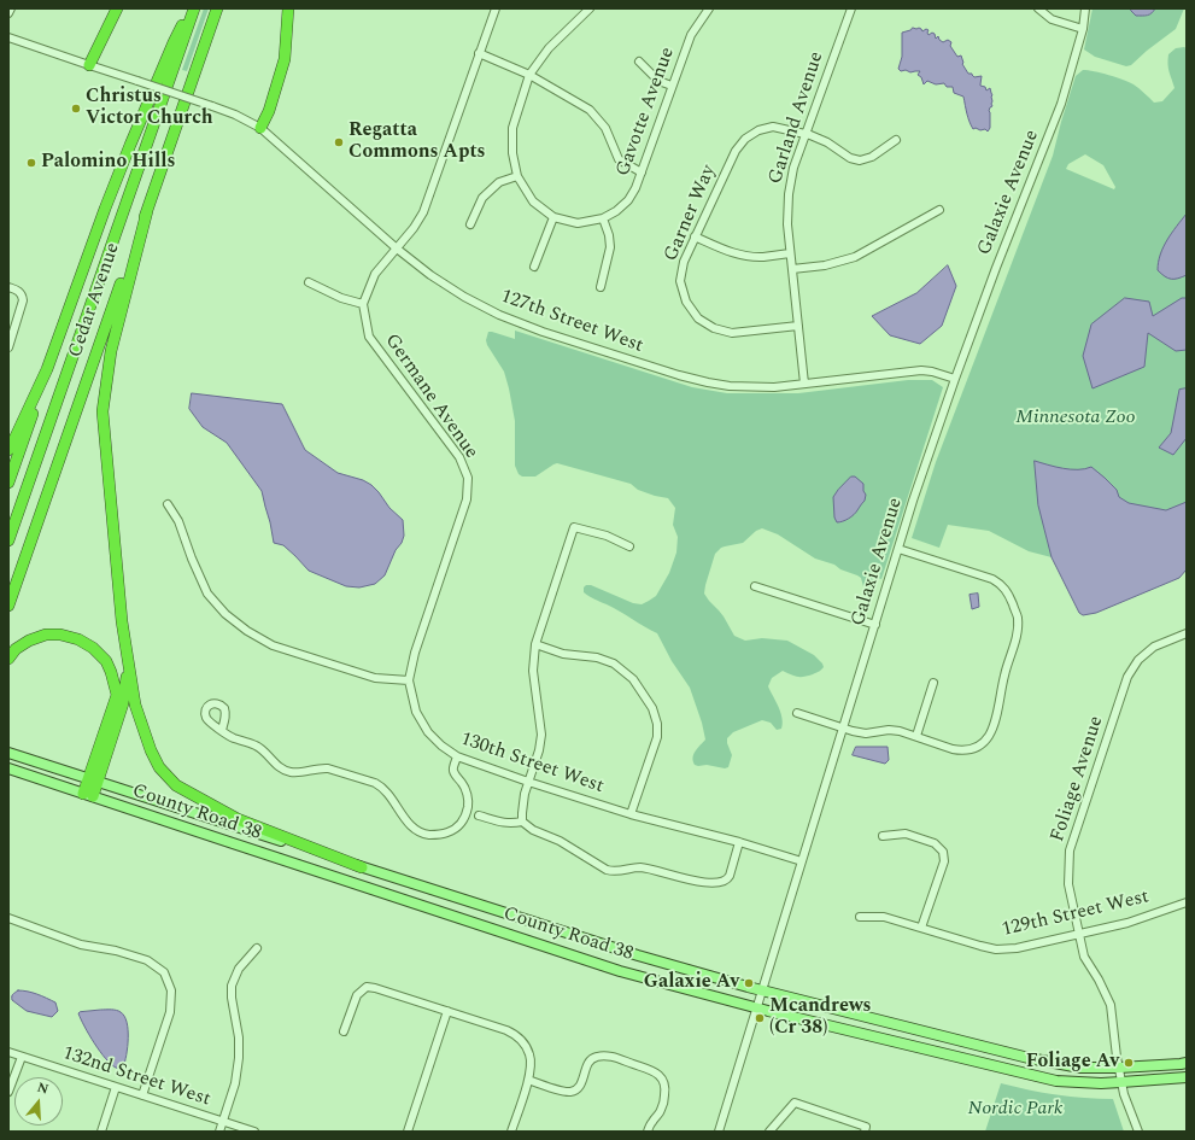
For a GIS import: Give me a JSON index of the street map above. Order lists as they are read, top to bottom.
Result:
{
  "streets": {
    "highway": ["Cedar Avenue"],
    "main road": ["County Road 38"],
    "street": [
      "Gavotte Avenue",
      "Garland Avenue",
      "Galaxie Avenue",
      "Garner Way",
      "127th Street West",
      "Germane Avenue",
      "130th Street West",
      "Foliage Avenue",
      "129th Street West",
      "132nd Street West"
    ]
  },
  "crossings": [
    ["Garland Avenue", "Garner Way"],
    ["Garland Avenue", "127th Street West"],
    ["Galaxie Avenue", "127th Street West"],
    ["Galaxie Avenue", "130th Street West"],
    ["Galaxie Avenue", "County Road 38"],
    ["Germane Avenue", "130th Street West"],
    ["Foliage Avenue", "County Road 38"],
    ["Foliage Avenue", "129th Street West"]
  ],
  "parks": ["Minnesota Zoo", "Nordic Park"],
  "places": [
    "Christus Victor Church",
    "Regatta Commons Apts",
    "Palomino Hills",
    "Galaxie Av",
    "Mcandrews (Cr 38)",
    "Foliage Av"
  ],
  "north": "top"
}
